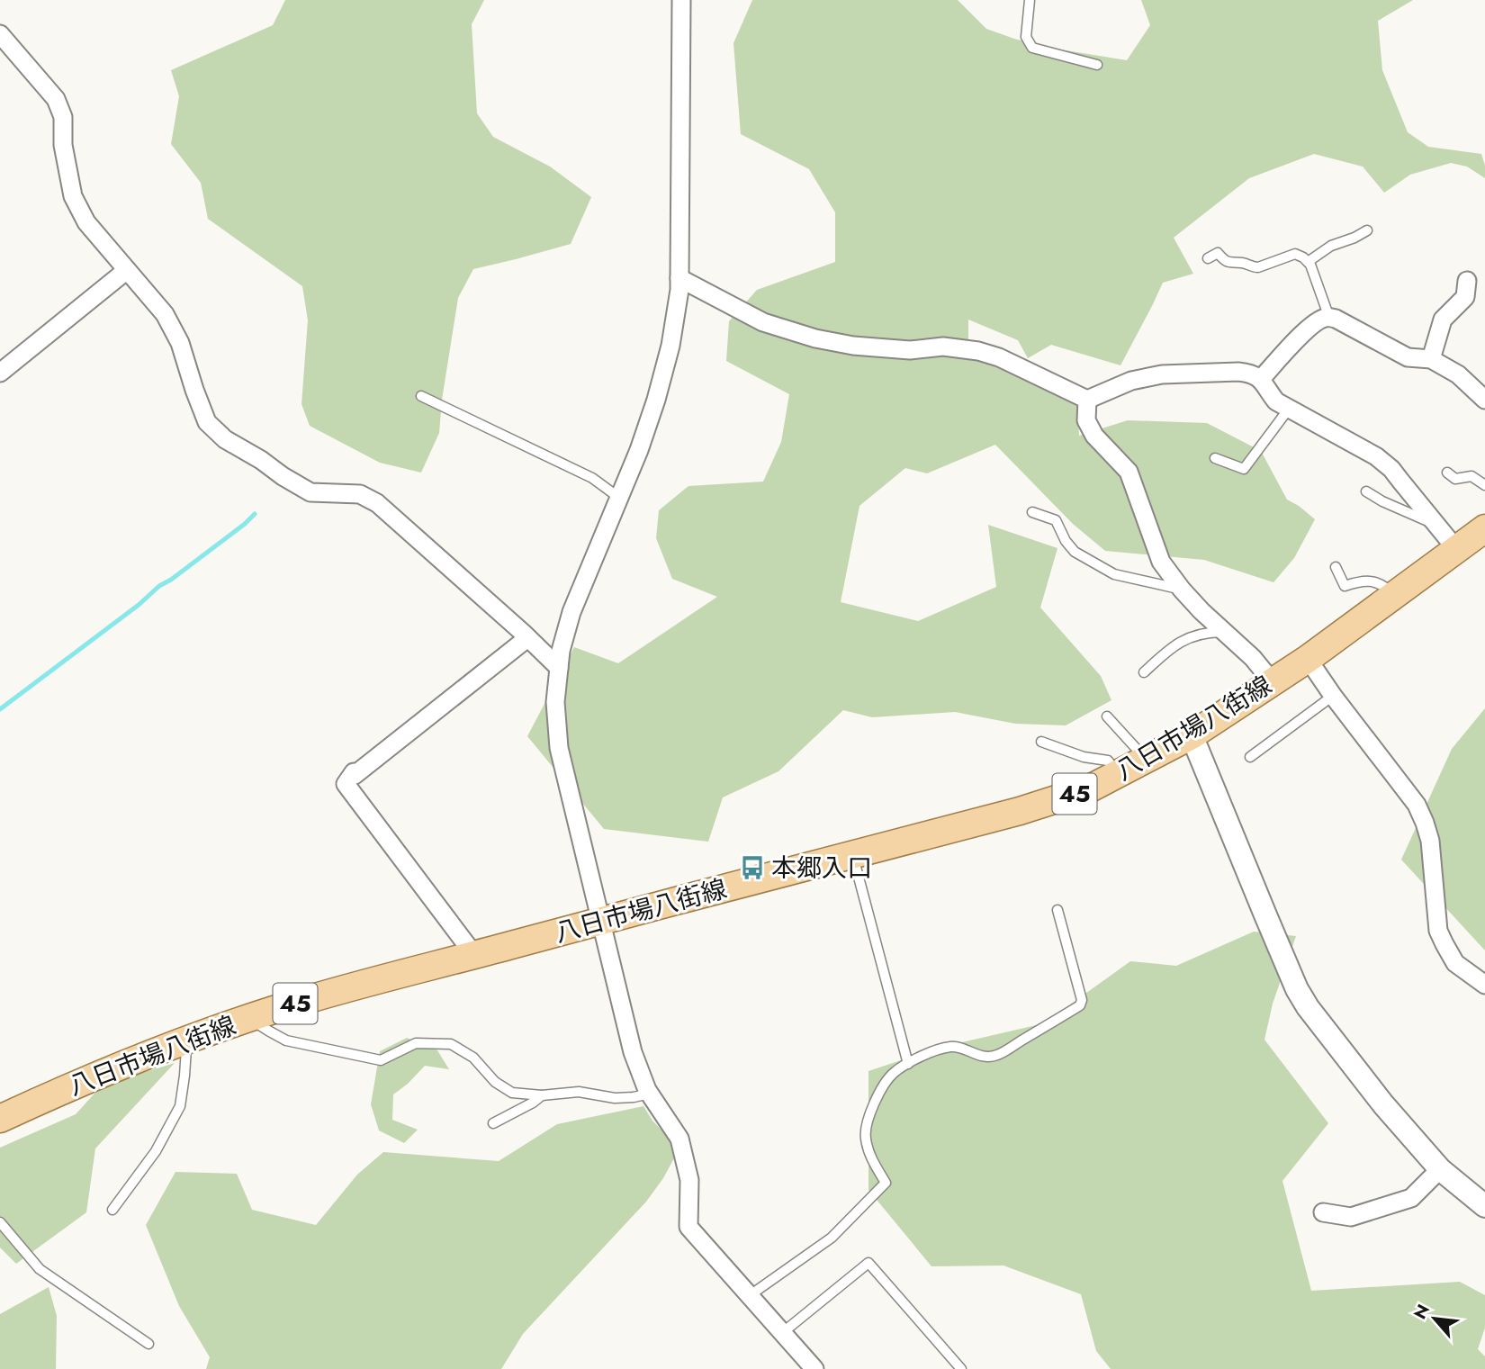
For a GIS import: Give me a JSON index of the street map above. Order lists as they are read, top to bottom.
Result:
{
  "streets": {
    "main road": ["八日市場八街線", "45"]
  },
  "places": {
    "bus stop": ["本郷入口"]
  },
  "north": "top left"
}
